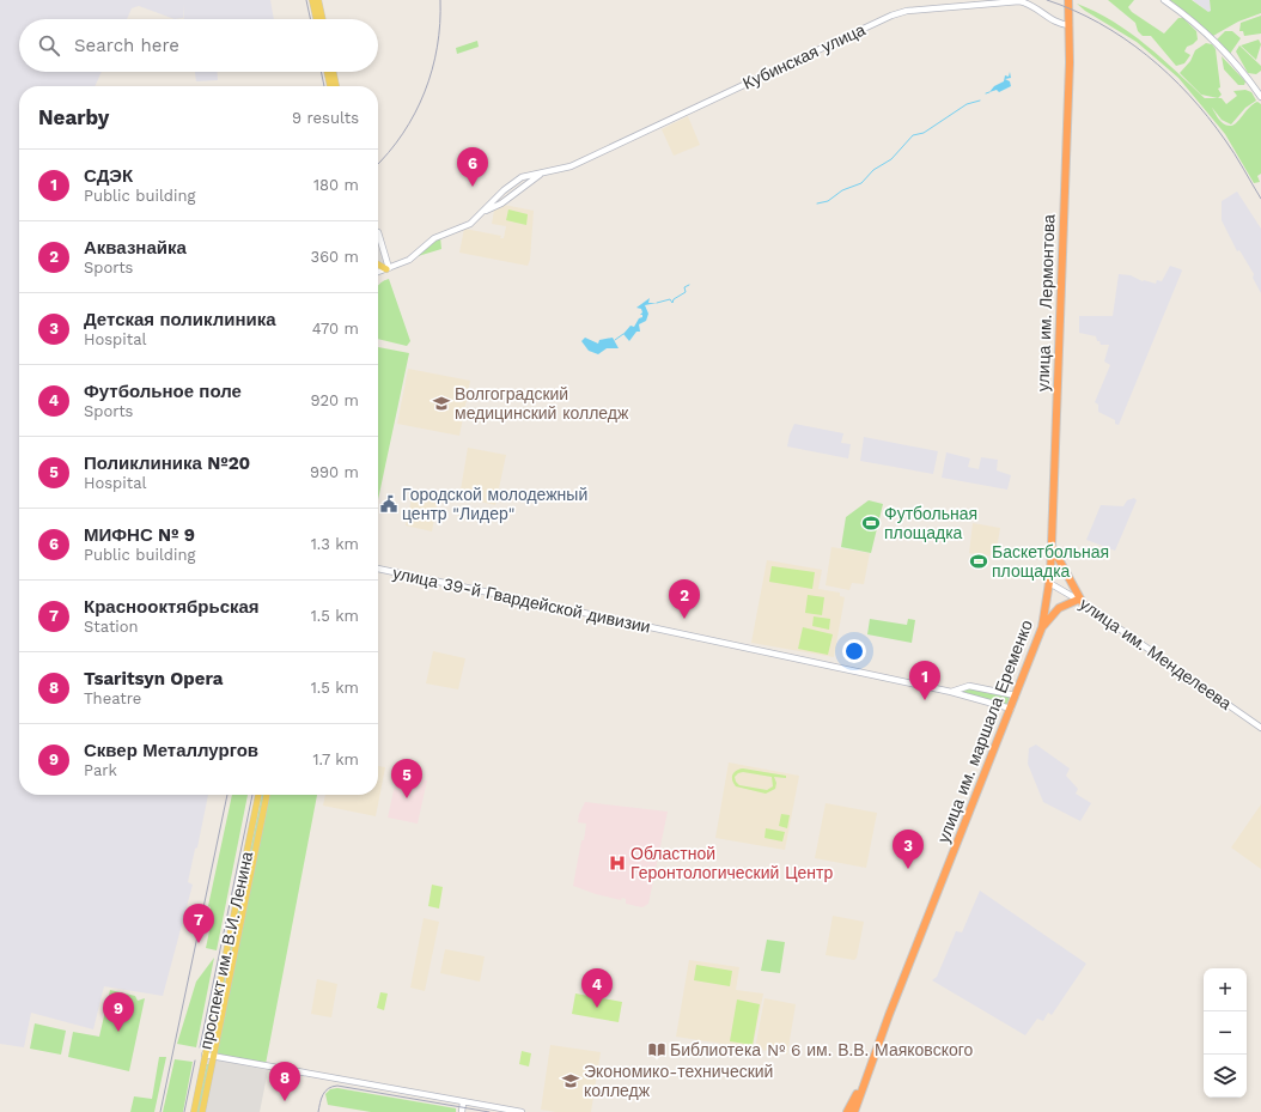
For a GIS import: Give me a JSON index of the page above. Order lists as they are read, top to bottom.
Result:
{
  "streets": {
    "highway": ["улица им. Лермонтова", "улица им. маршала Еременко"],
    "main road": [
      "Кубинская улица",
      "улица 39-й Гвардейской дивизии",
      "улица им. Менделеева",
      "проспект им. В.И. Ленина"
    ]
  },
  "crossings": [
    ["Кубинская улица", "улица им. Лермонтова"],
    ["улица им. Лермонтова", "улица им. Менделеева"],
    ["улица им. Лермонтова", "улица им. маршала Еременко"],
    ["улица 39-й Гвардейской дивизии", "улица им. маршала Еременко"],
    ["улица им. Менделеева", "улица им. маршала Еременко"]
  ],
  "places": {
    "school or university": ["Волгоградский медицинский колледж", "Экономико-технический колледж"],
    "public building": ["Городской молодежный центр \"Лидер\""],
    "sports": ["Футбольная площадка", "Баскетбольная площадка"],
    "hospital": ["Областной Геронтологический Центр"],
    "library": ["Библиотека № 6 им. В.В. Маяковского"]
  },
  "page": {
    "search": "Search here",
    "heading": ["Nearby", "9 results"],
    "pins": [
      "6",
      "2",
      "1",
      "5",
      "3",
      "7",
      "4",
      "9",
      "8"
    ],
    "list": [
      {
        "mark": "1",
        "name": "СДЭК",
        "note": "Public building",
        "value": "180 m"
      },
      {
        "mark": "2",
        "name": "Аквазнайка",
        "note": "Sports",
        "value": "360 m"
      },
      {
        "mark": "3",
        "name": "Детская поликлиника",
        "note": "Hospital",
        "value": "470 m"
      },
      {
        "mark": "4",
        "name": "Футбольное поле",
        "note": "Sports",
        "value": "920 m"
      },
      {
        "mark": "5",
        "name": "Поликлиника №20",
        "note": "Hospital",
        "value": "990 m"
      },
      {
        "mark": "6",
        "name": "МИФНС № 9",
        "note": "Public building",
        "value": "1.3 km"
      },
      {
        "mark": "7",
        "name": "Краснооктябрьская",
        "note": "Station",
        "value": "1.5 km"
      },
      {
        "mark": "8",
        "name": "Tsaritsyn Opera",
        "note": "Theatre",
        "value": "1.5 km"
      },
      {
        "mark": "9",
        "name": "Сквер Металлургов",
        "note": "Park",
        "value": "1.7 km"
      }
    ],
    "map_buttons": ["+", "−"]
  }
}
